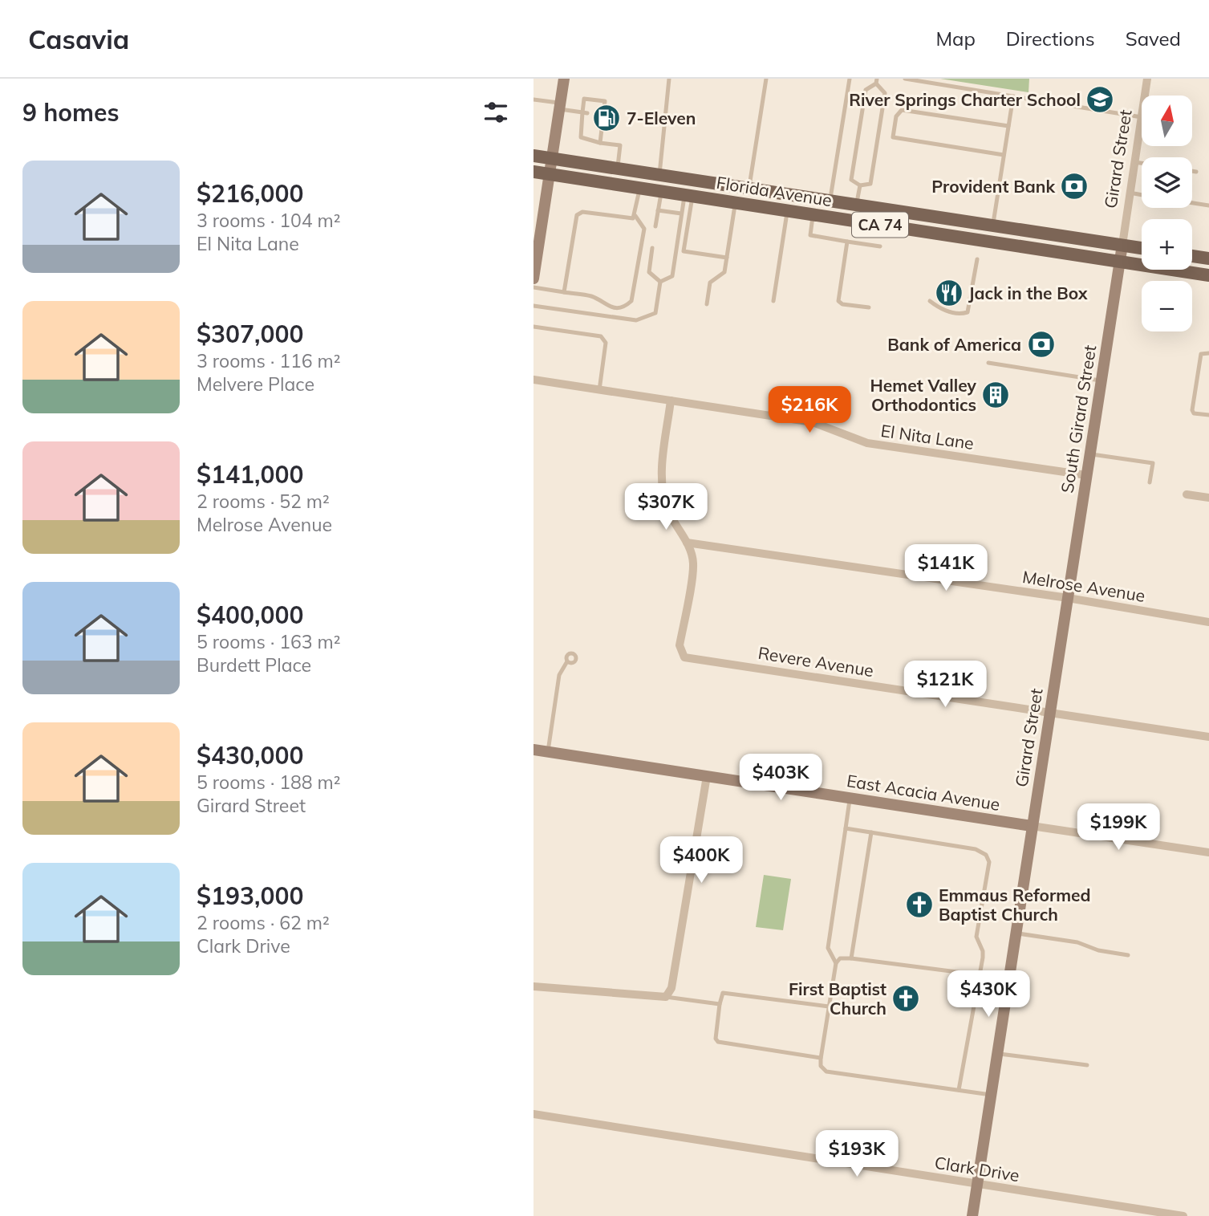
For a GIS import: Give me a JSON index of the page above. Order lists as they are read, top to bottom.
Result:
{
  "streets": {
    "main road": ["Florida Avenue", "CA 74"],
    "street": [
      "Girard Street",
      "South Girard Street",
      "El Nita Lane",
      "Melrose Avenue",
      "Revere Avenue",
      "East Acacia Avenue",
      "Clark Drive"
    ]
  },
  "crossings": [
    ["Girard Street", "Florida Avenue"],
    ["Girard Street", "South Girard Street"],
    ["Girard Street", "Melrose Avenue"],
    ["Girard Street", "Revere Avenue"],
    ["Girard Street", "East Acacia Avenue"],
    ["Girard Street", "Clark Drive"],
    ["Florida Avenue", "South Girard Street"],
    ["South Girard Street", "El Nita Lane"],
    ["South Girard Street", "Melrose Avenue"],
    ["Melrose Avenue", "Revere Avenue"]
  ],
  "places": {
    "school or university": ["River Springs Charter School"],
    "fuel station": ["7-Eleven"],
    "bank": ["Provident Bank", "Bank of America"],
    "restaurant": ["Jack in the Box"],
    "building": ["Hemet Valley Orthodontics"],
    "church": ["Emmaus Reformed Baptist Church", "First Baptist Church"]
  },
  "north": "top",
  "page": {
    "header": "Casavia",
    "nav": ["Map", "Directions", "Saved"],
    "heading": "9 homes",
    "map_buttons": ["+", "−"],
    "list": [
      {
        "name": "$216,000",
        "note": "3 rooms · 104 m² · El Nita Lane"
      },
      {
        "name": "$307,000",
        "note": "3 rooms · 116 m² · Melvere Place"
      },
      {
        "name": "$141,000",
        "note": "2 rooms · 52 m² · Melrose Avenue"
      },
      {
        "name": "$400,000",
        "note": "5 rooms · 163 m² · Burdett Place"
      },
      {
        "name": "$430,000",
        "note": "5 rooms · 188 m² · Girard Street"
      },
      {
        "name": "$193,000",
        "note": "2 rooms · 62 m² · Clark Drive"
      }
    ],
    "price": [
      "$216K",
      "$307K",
      "$141K",
      "$121K",
      "$403K",
      "$199K",
      "$400K",
      "$430K",
      "$193K"
    ]
  }
}
